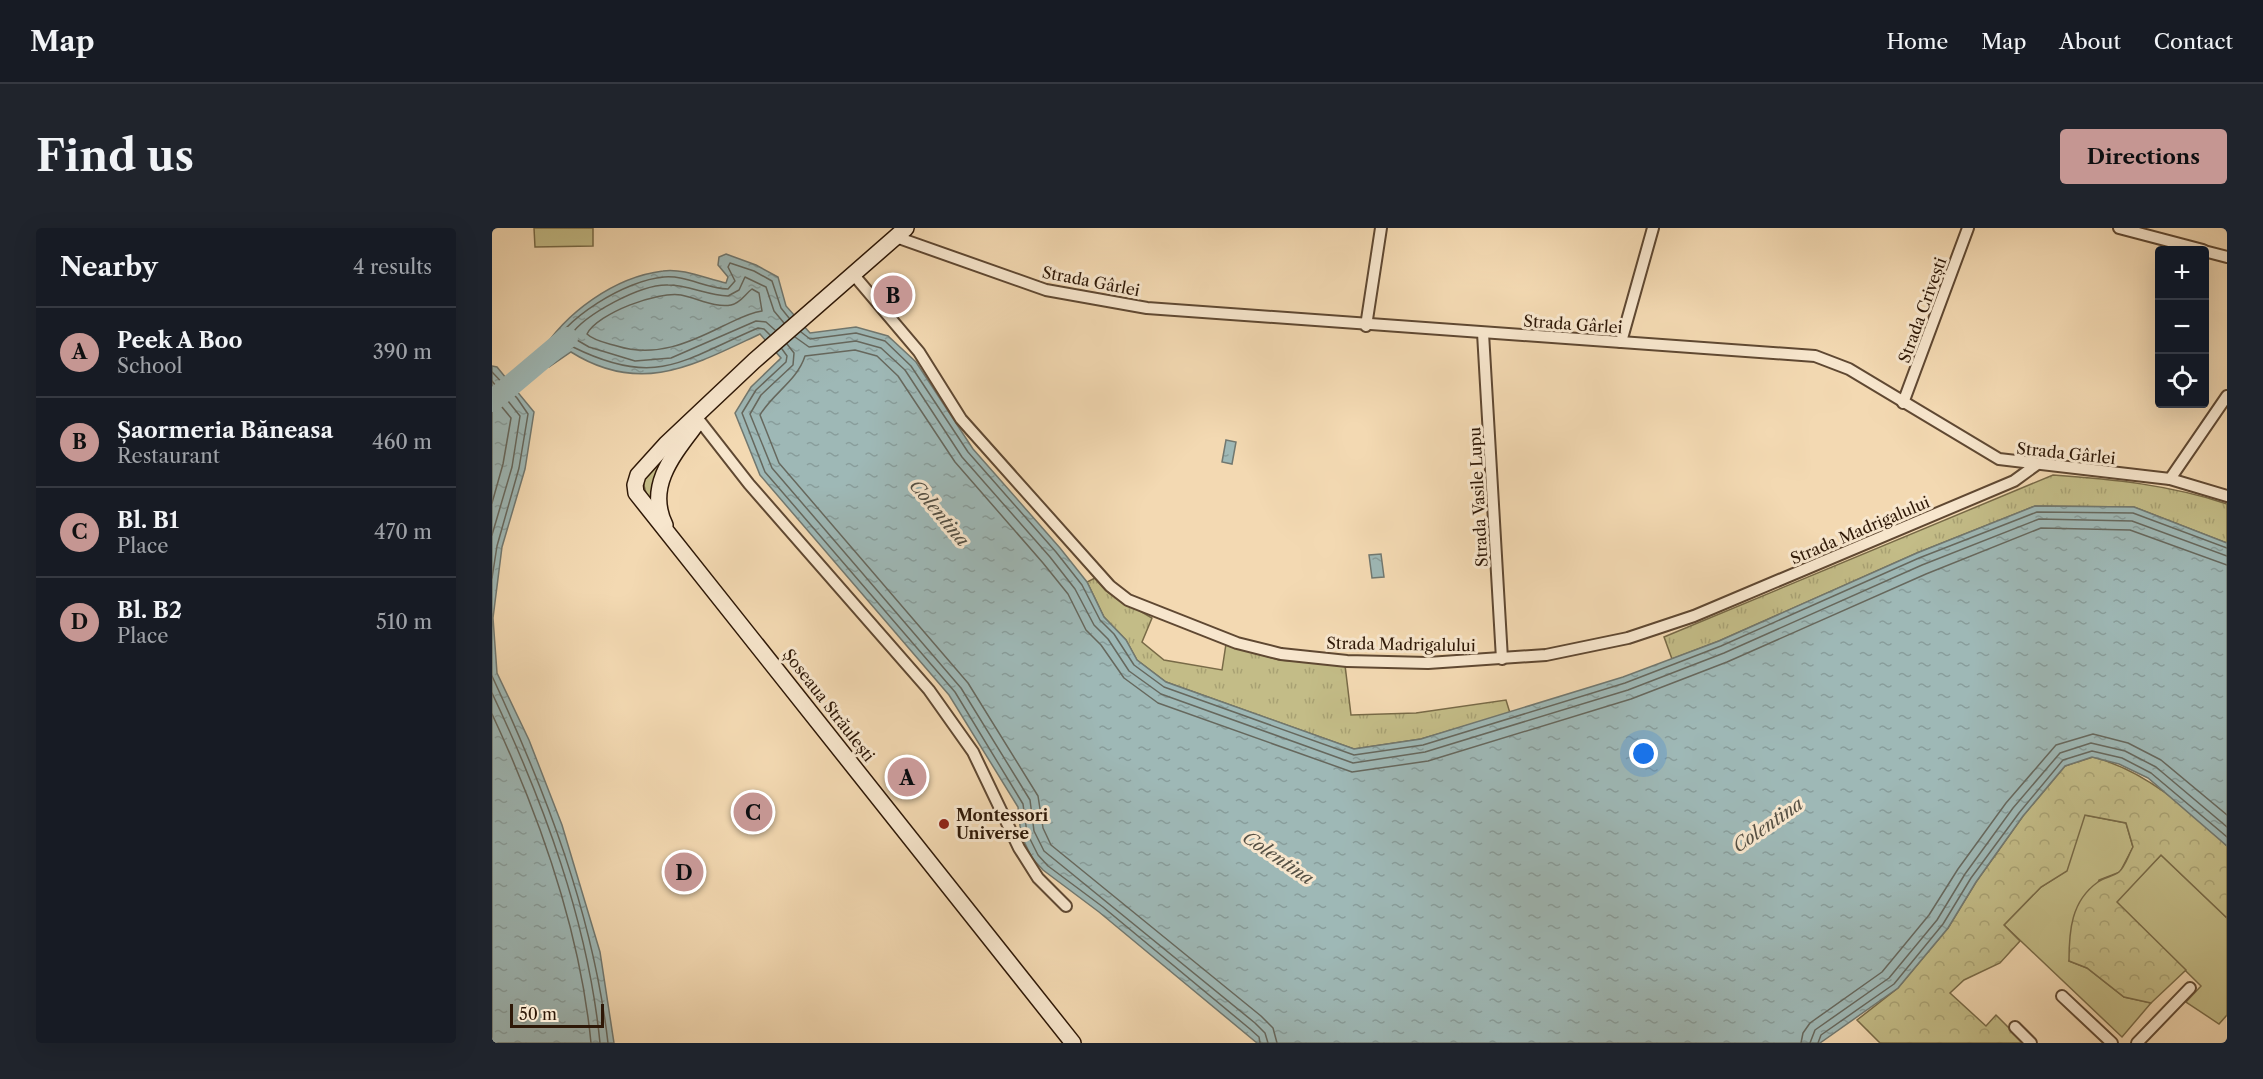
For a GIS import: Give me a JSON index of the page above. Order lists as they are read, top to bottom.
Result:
{
  "streets": {
    "street": [
      "Strada Gârlei",
      "Strada Crivești",
      "Strada Vasile Lupu",
      "Strada Madrigalului",
      "Șoseaua Străulești"
    ]
  },
  "crossings": [
    ["Strada Gârlei", "Strada Crivești"],
    ["Strada Gârlei", "Strada Vasile Lupu"],
    ["Strada Gârlei", "Strada Madrigalului"],
    ["Strada Vasile Lupu", "Strada Madrigalului"]
  ],
  "water": ["Colentina"],
  "places": ["Montessori Universe"],
  "scale_bar": "50 m",
  "page": {
    "header": "Map",
    "nav": [
      "Home",
      "Map",
      "About",
      "Contact"
    ],
    "buttons": "Directions",
    "title": "Find us",
    "heading": ["Nearby", "4 results"],
    "map_buttons": ["+", "−"],
    "pins": [
      "B",
      "A",
      "C",
      "D"
    ],
    "list": [
      {
        "mark": "A",
        "name": "Peek A Boo",
        "note": "School",
        "value": "390 m"
      },
      {
        "mark": "B",
        "name": "Șaormeria Băneasa",
        "note": "Restaurant",
        "value": "460 m"
      },
      {
        "mark": "C",
        "name": "Bl. B1",
        "note": "Place",
        "value": "470 m"
      },
      {
        "mark": "D",
        "name": "Bl. B2",
        "note": "Place",
        "value": "510 m"
      }
    ],
    "scale": "50 m"
  }
}
